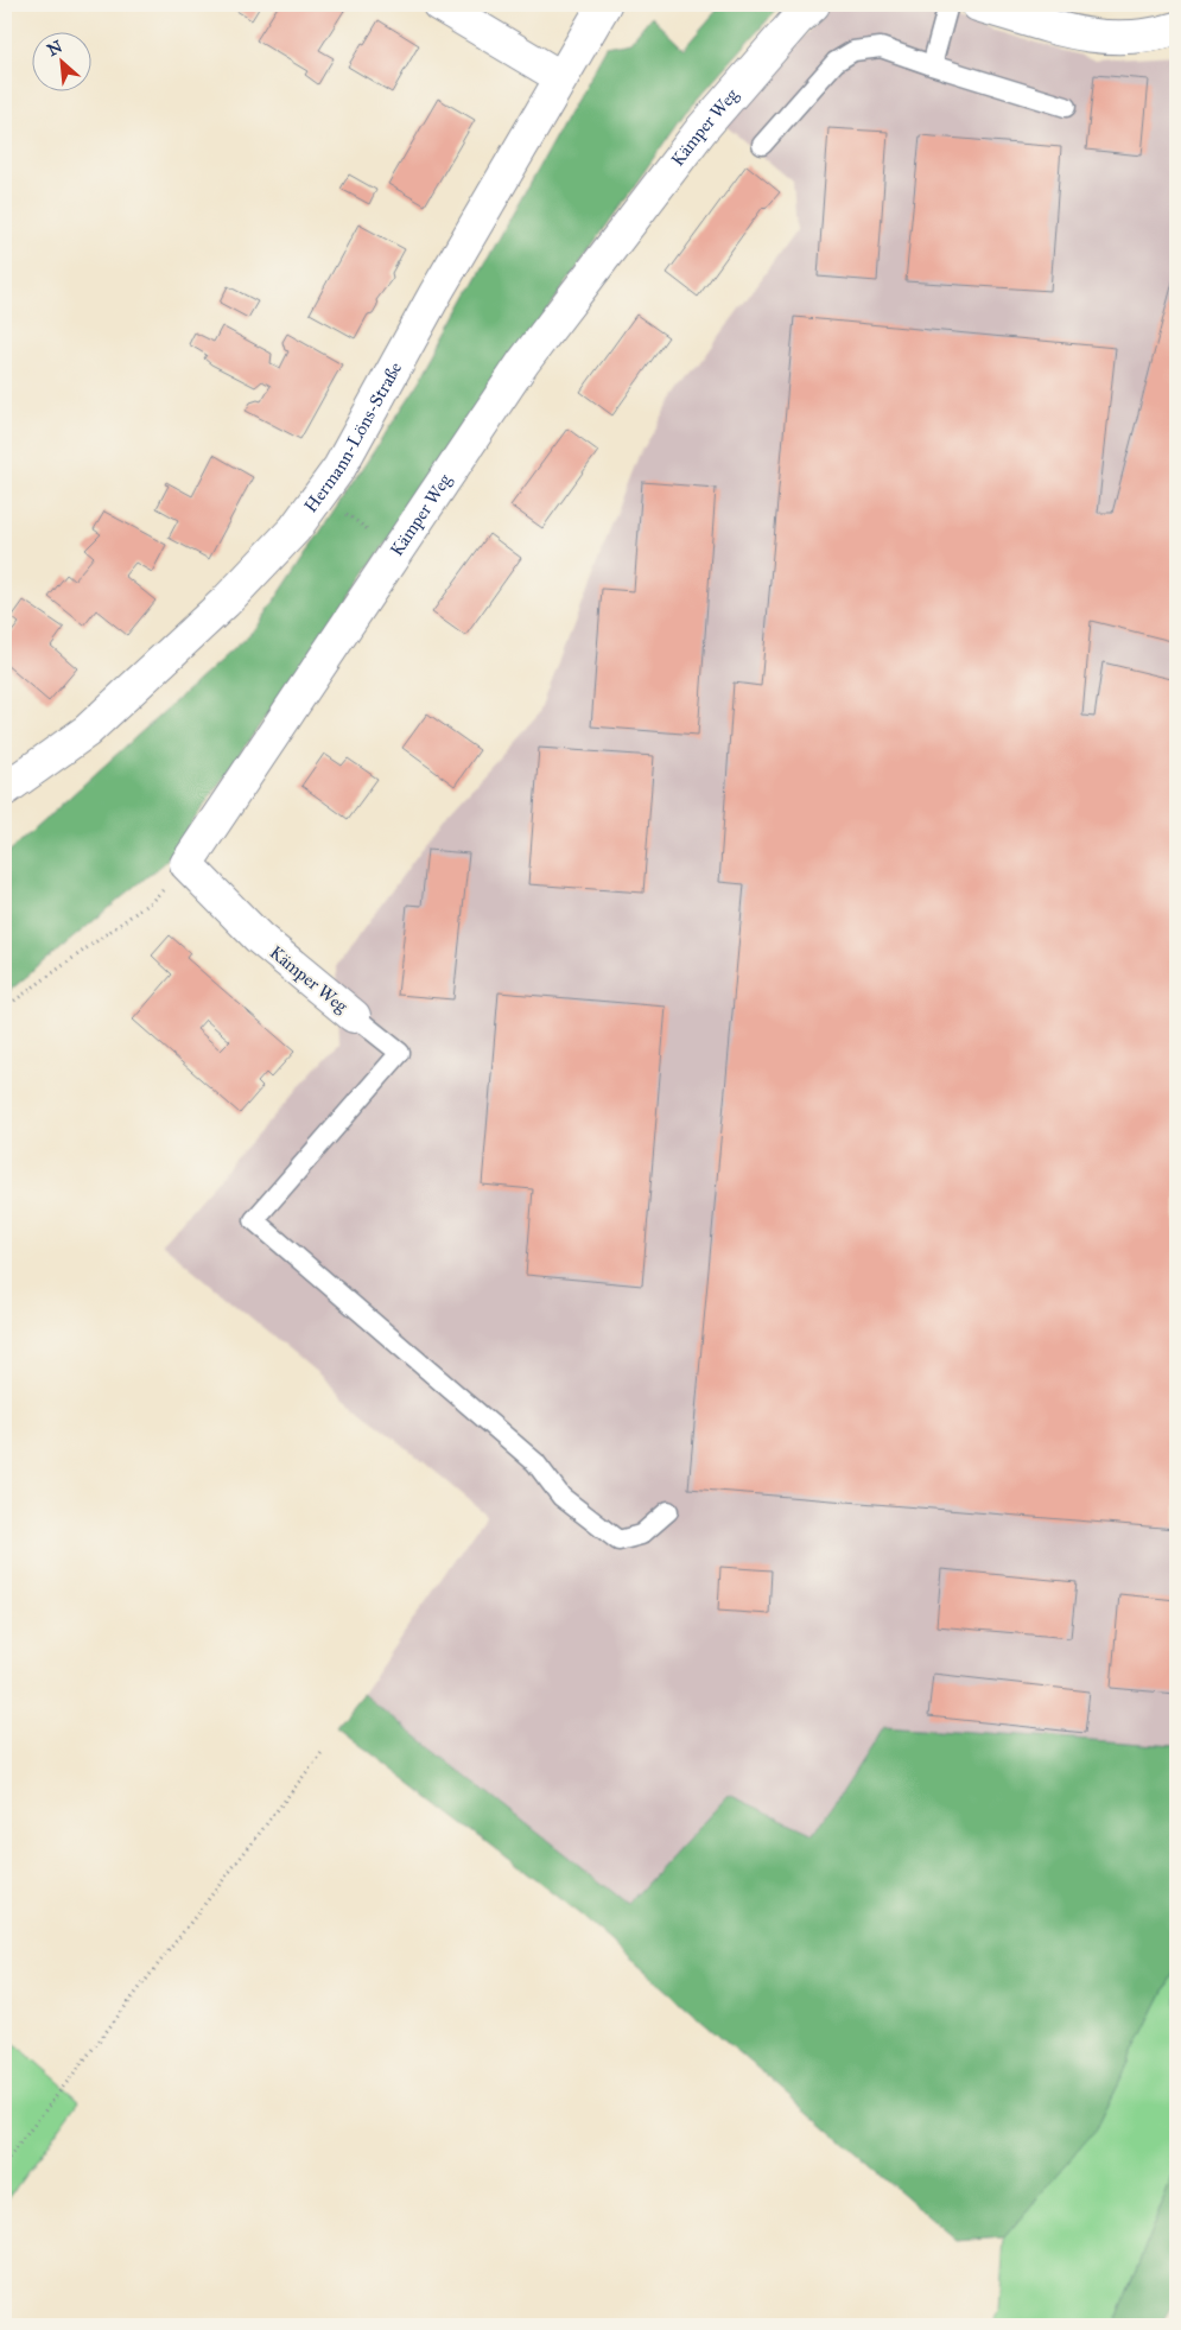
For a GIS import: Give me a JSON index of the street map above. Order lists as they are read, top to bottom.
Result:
{
  "streets": {
    "street": ["Kämper Weg", "Hermann-Löns-Straße"]
  },
  "north": "top left"
}
